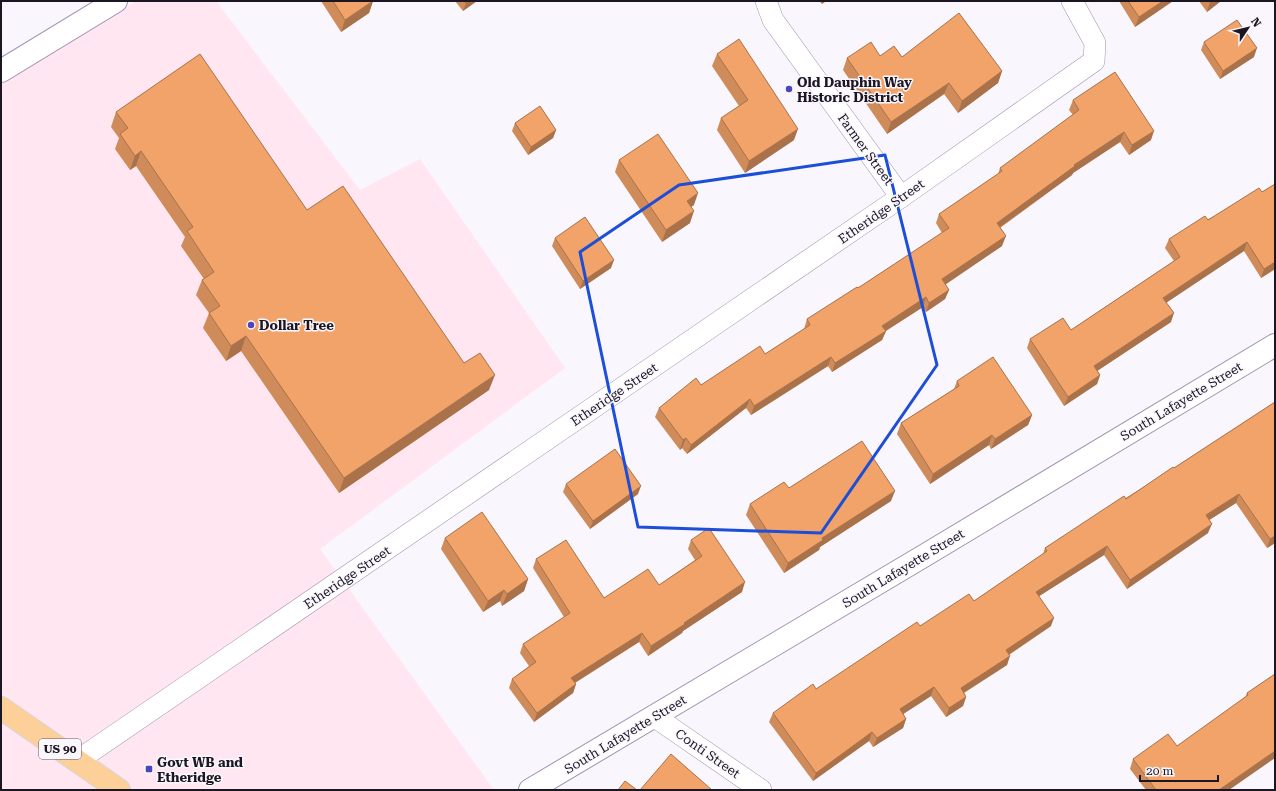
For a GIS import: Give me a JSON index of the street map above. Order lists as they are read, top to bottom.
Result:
{
  "streets": {
    "main road": ["US 90"],
    "street": [
      "Farmer Street",
      "Etheridge Street",
      "South Lafayette Street",
      "Conti Street"
    ]
  },
  "crossings": [
    ["Farmer Street", "Etheridge Street"],
    ["Etheridge Street", "US 90"],
    ["South Lafayette Street", "Conti Street"]
  ],
  "places": {
    "other": ["Old Dauphin Way Historic District", "Dollar Tree"],
    "transit": ["Govt WB and Etheridge"]
  },
  "scale_bar": "20 m",
  "north": "top right"
}
